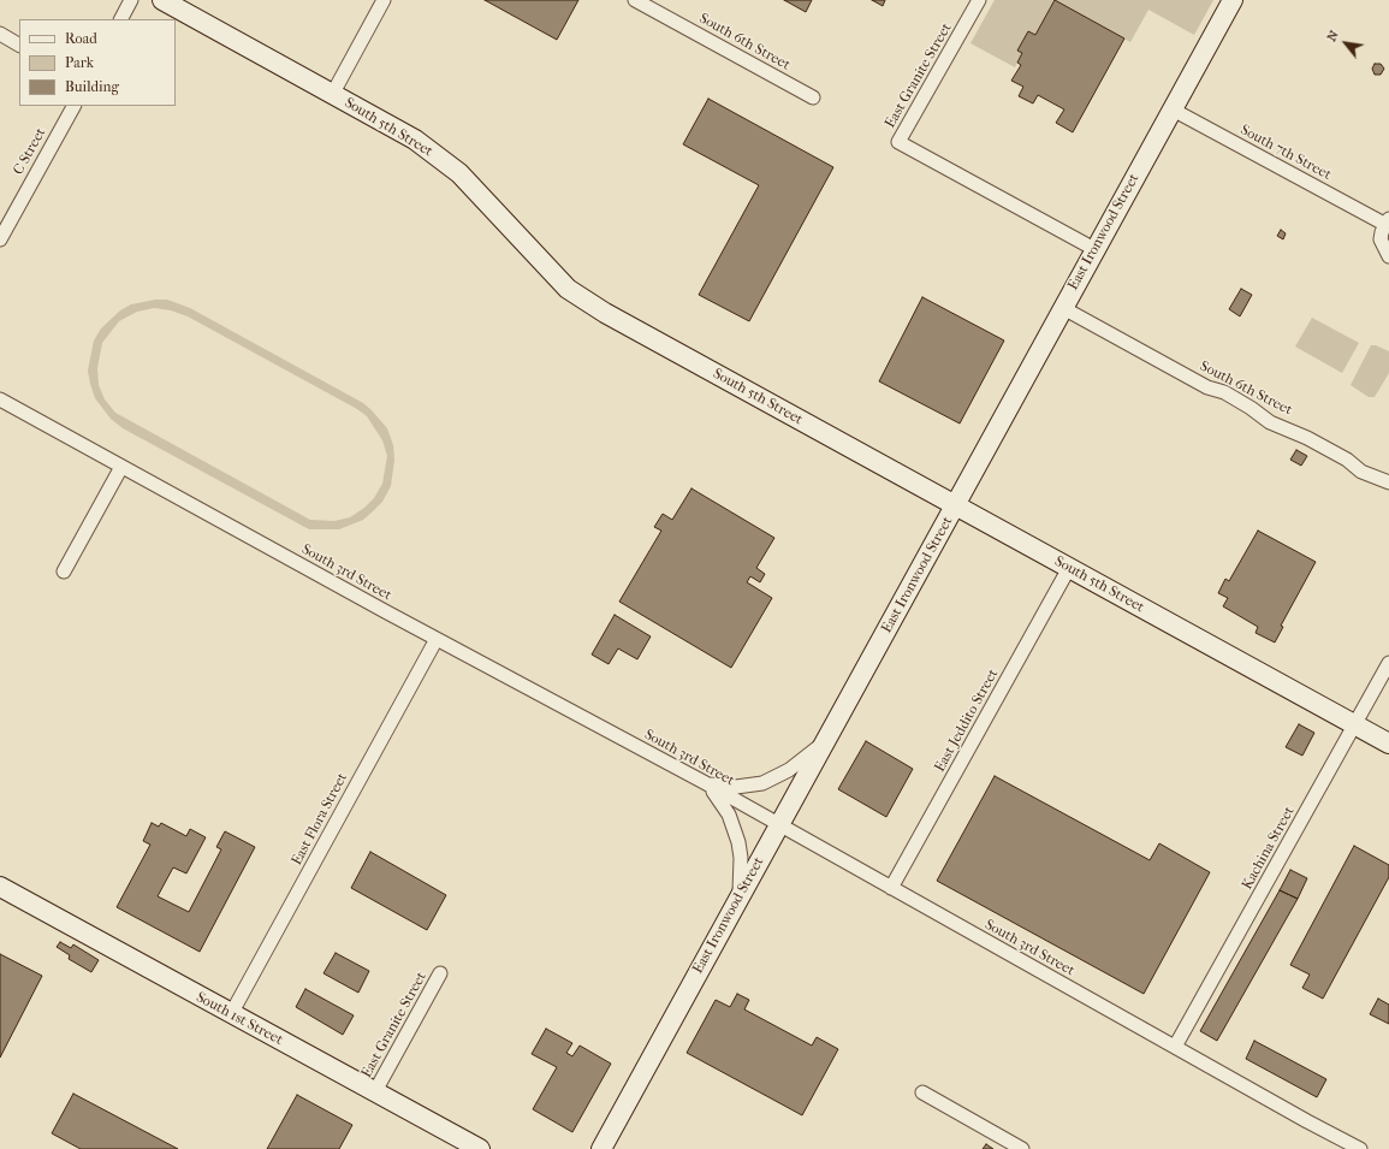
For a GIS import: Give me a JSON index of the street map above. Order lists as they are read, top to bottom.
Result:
{
  "streets": {
    "street": [
      "South 6th Street",
      "East Granite Street",
      "South 5th Street",
      "C Street",
      "South 7th Street",
      "East Ironwood Street",
      "South 3rd Street",
      "East Jeddito Street",
      "East Flora Street",
      "Kachina Street",
      "South 1st Street"
    ]
  },
  "crossings": [
    ["South 6th Street", "East Ironwood Street"],
    ["East Granite Street", "East Ironwood Street"],
    ["East Granite Street", "South 1st Street"],
    ["South 5th Street", "East Ironwood Street"],
    ["South 5th Street", "East Jeddito Street"],
    ["South 5th Street", "Kachina Street"],
    ["South 7th Street", "East Ironwood Street"],
    ["East Ironwood Street", "South 3rd Street"],
    ["South 3rd Street", "East Jeddito Street"],
    ["South 3rd Street", "East Flora Street"],
    ["South 3rd Street", "Kachina Street"],
    ["East Flora Street", "South 1st Street"]
  ],
  "legend": ["Road", "Park", "Building"],
  "north": "top left"
}
